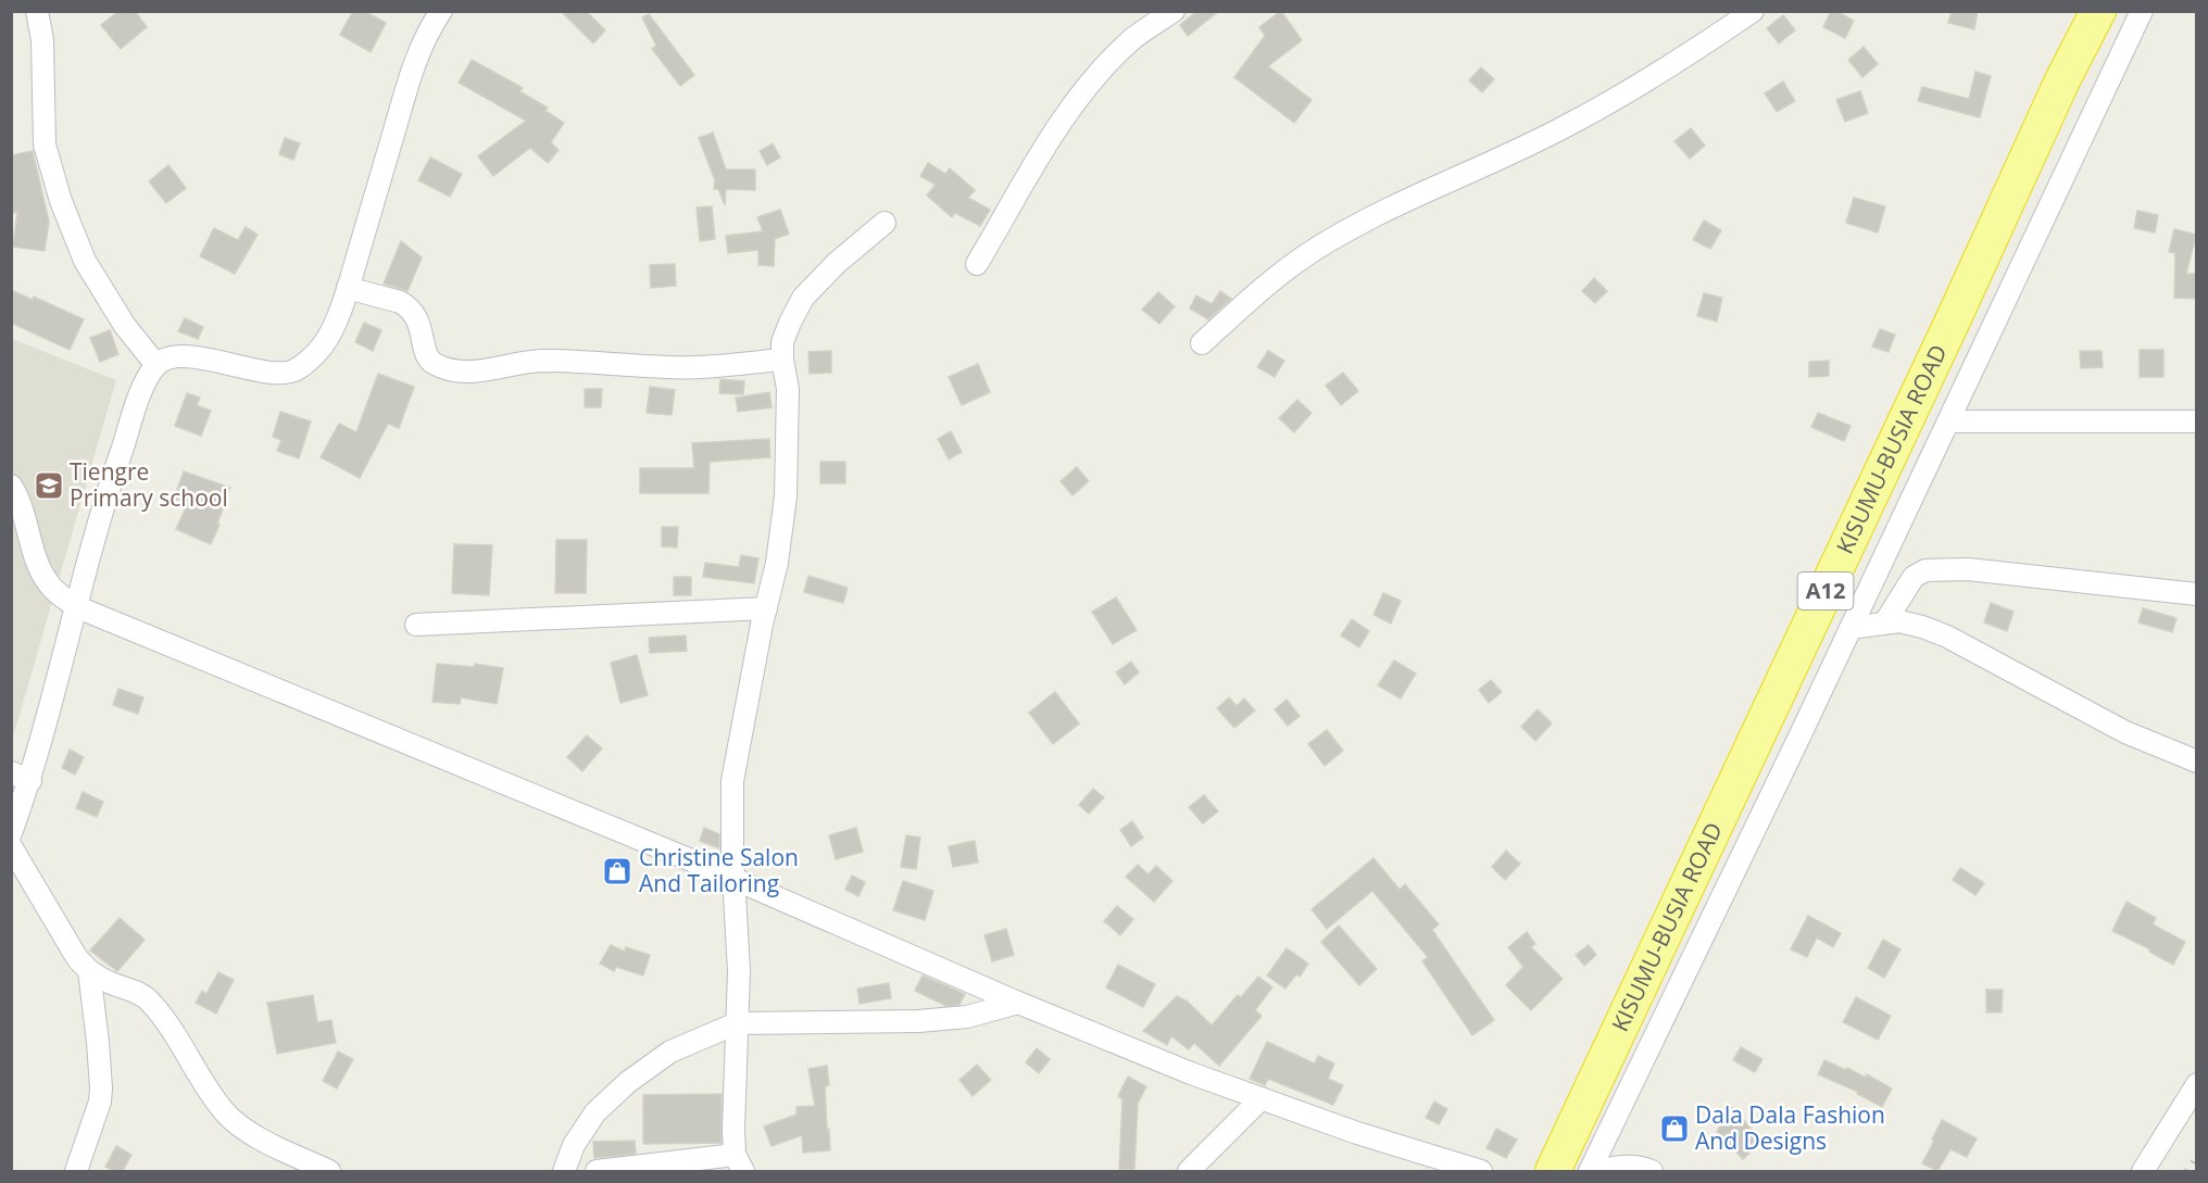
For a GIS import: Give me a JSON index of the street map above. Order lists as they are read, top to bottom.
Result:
{
  "streets": {
    "highway": ["KISUMU-BUSIA ROAD", "A12"]
  },
  "places": {
    "school or university": ["Tiengre Primary school"],
    "shop": ["Christine Salon And Tailoring", "Dala Dala Fashion And Designs"]
  }
}
